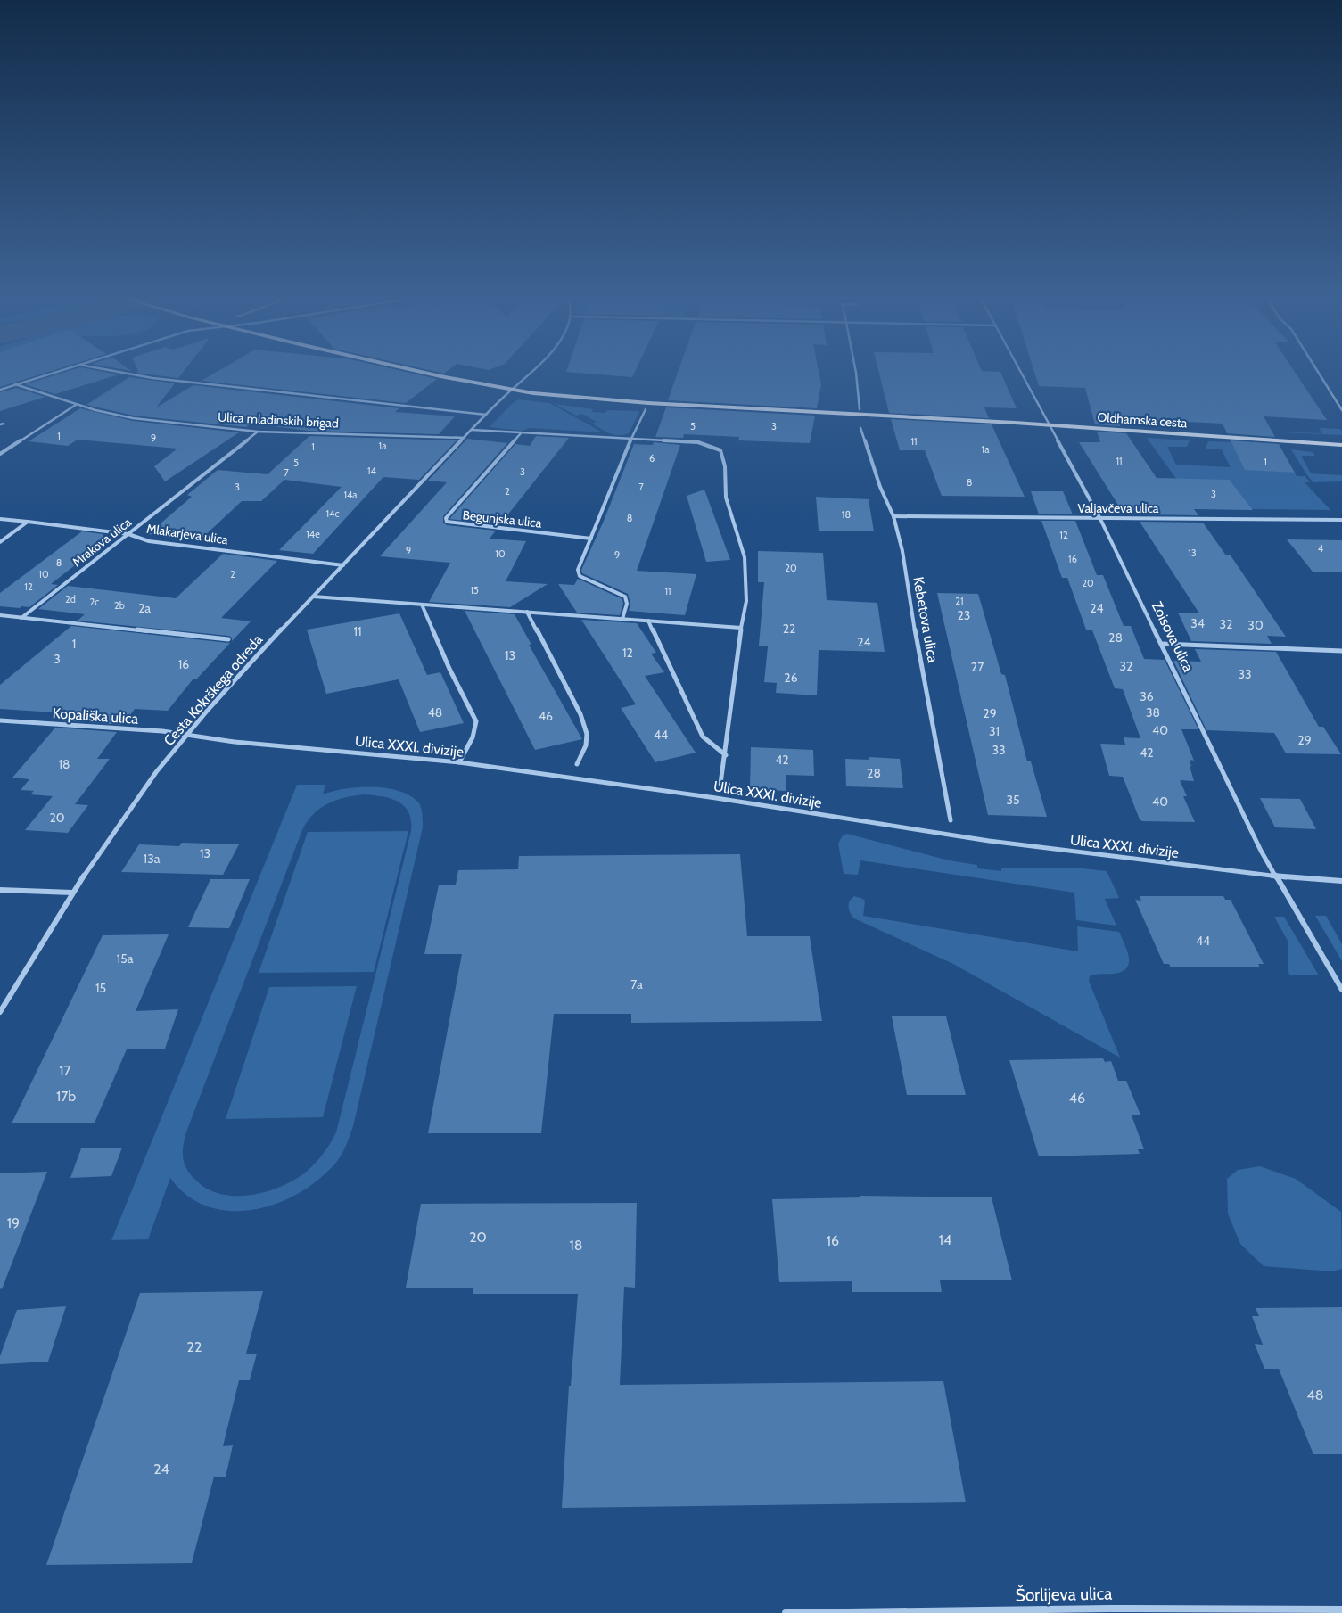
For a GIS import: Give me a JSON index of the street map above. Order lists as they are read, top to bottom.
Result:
{
  "streets": {
    "main road": ["Oldhamska cesta"],
    "street": [
      "Ulica mladinskih brigad",
      "Valjavčeva ulica",
      "Begunjska ulica",
      "Mlakarjeva ulica",
      "Mrakova ulica",
      "Kebetova ulica",
      "Zoisova ulica",
      "Cesta Kokrškega odreda",
      "Kopališka ulica",
      "Ulica XXXI. divizije",
      "Šorlijeva ulica"
    ]
  },
  "crossings": [
    ["Ulica mladinskih brigad", "Mrakova ulica"],
    ["Ulica mladinskih brigad", "Cesta Kokrškega odreda"],
    ["Oldhamska cesta", "Zoisova ulica"],
    ["Oldhamska cesta", "Cesta Kokrškega odreda"],
    ["Valjavčeva ulica", "Kebetova ulica"],
    ["Valjavčeva ulica", "Zoisova ulica"],
    ["Mlakarjeva ulica", "Mrakova ulica"],
    ["Mlakarjeva ulica", "Cesta Kokrškega odreda"],
    ["Zoisova ulica", "Ulica XXXI. divizije"],
    ["Cesta Kokrškega odreda", "Kopališka ulica"],
    ["Cesta Kokrškega odreda", "Ulica XXXI. divizije"],
    ["Kopališka ulica", "Ulica XXXI. divizije"]
  ],
  "house_numbers": [
    "5",
    "3",
    "1",
    "9",
    "11",
    "1a",
    "1",
    "1a",
    "6",
    "11",
    "1",
    "5",
    "14",
    "3",
    "7",
    "8",
    "3",
    "7",
    "2",
    "3",
    "14a",
    "14c",
    "18",
    "8",
    "14e",
    "12",
    "4",
    "9",
    "13",
    "10",
    "9",
    "16",
    "8",
    "20",
    "10",
    "2",
    "20",
    "12",
    "15",
    "11",
    "2d",
    "21",
    "2c",
    "2b",
    "2a",
    "24",
    "23",
    "34",
    "32",
    "30",
    "22",
    "11",
    "28",
    "24",
    "1",
    "12",
    "13",
    "3",
    "16",
    "32",
    "27",
    "33",
    "26",
    "36",
    "48",
    "38",
    "29",
    "46",
    "40",
    "31",
    "44",
    "29",
    "33",
    "42",
    "42",
    "18",
    "28",
    "35",
    "40",
    "20",
    "13",
    "13a",
    "44",
    "15a",
    "7a",
    "15",
    "17",
    "17b",
    "46",
    "19",
    "20",
    "14",
    "16",
    "18",
    "22",
    "48",
    "24"
  ]
}
